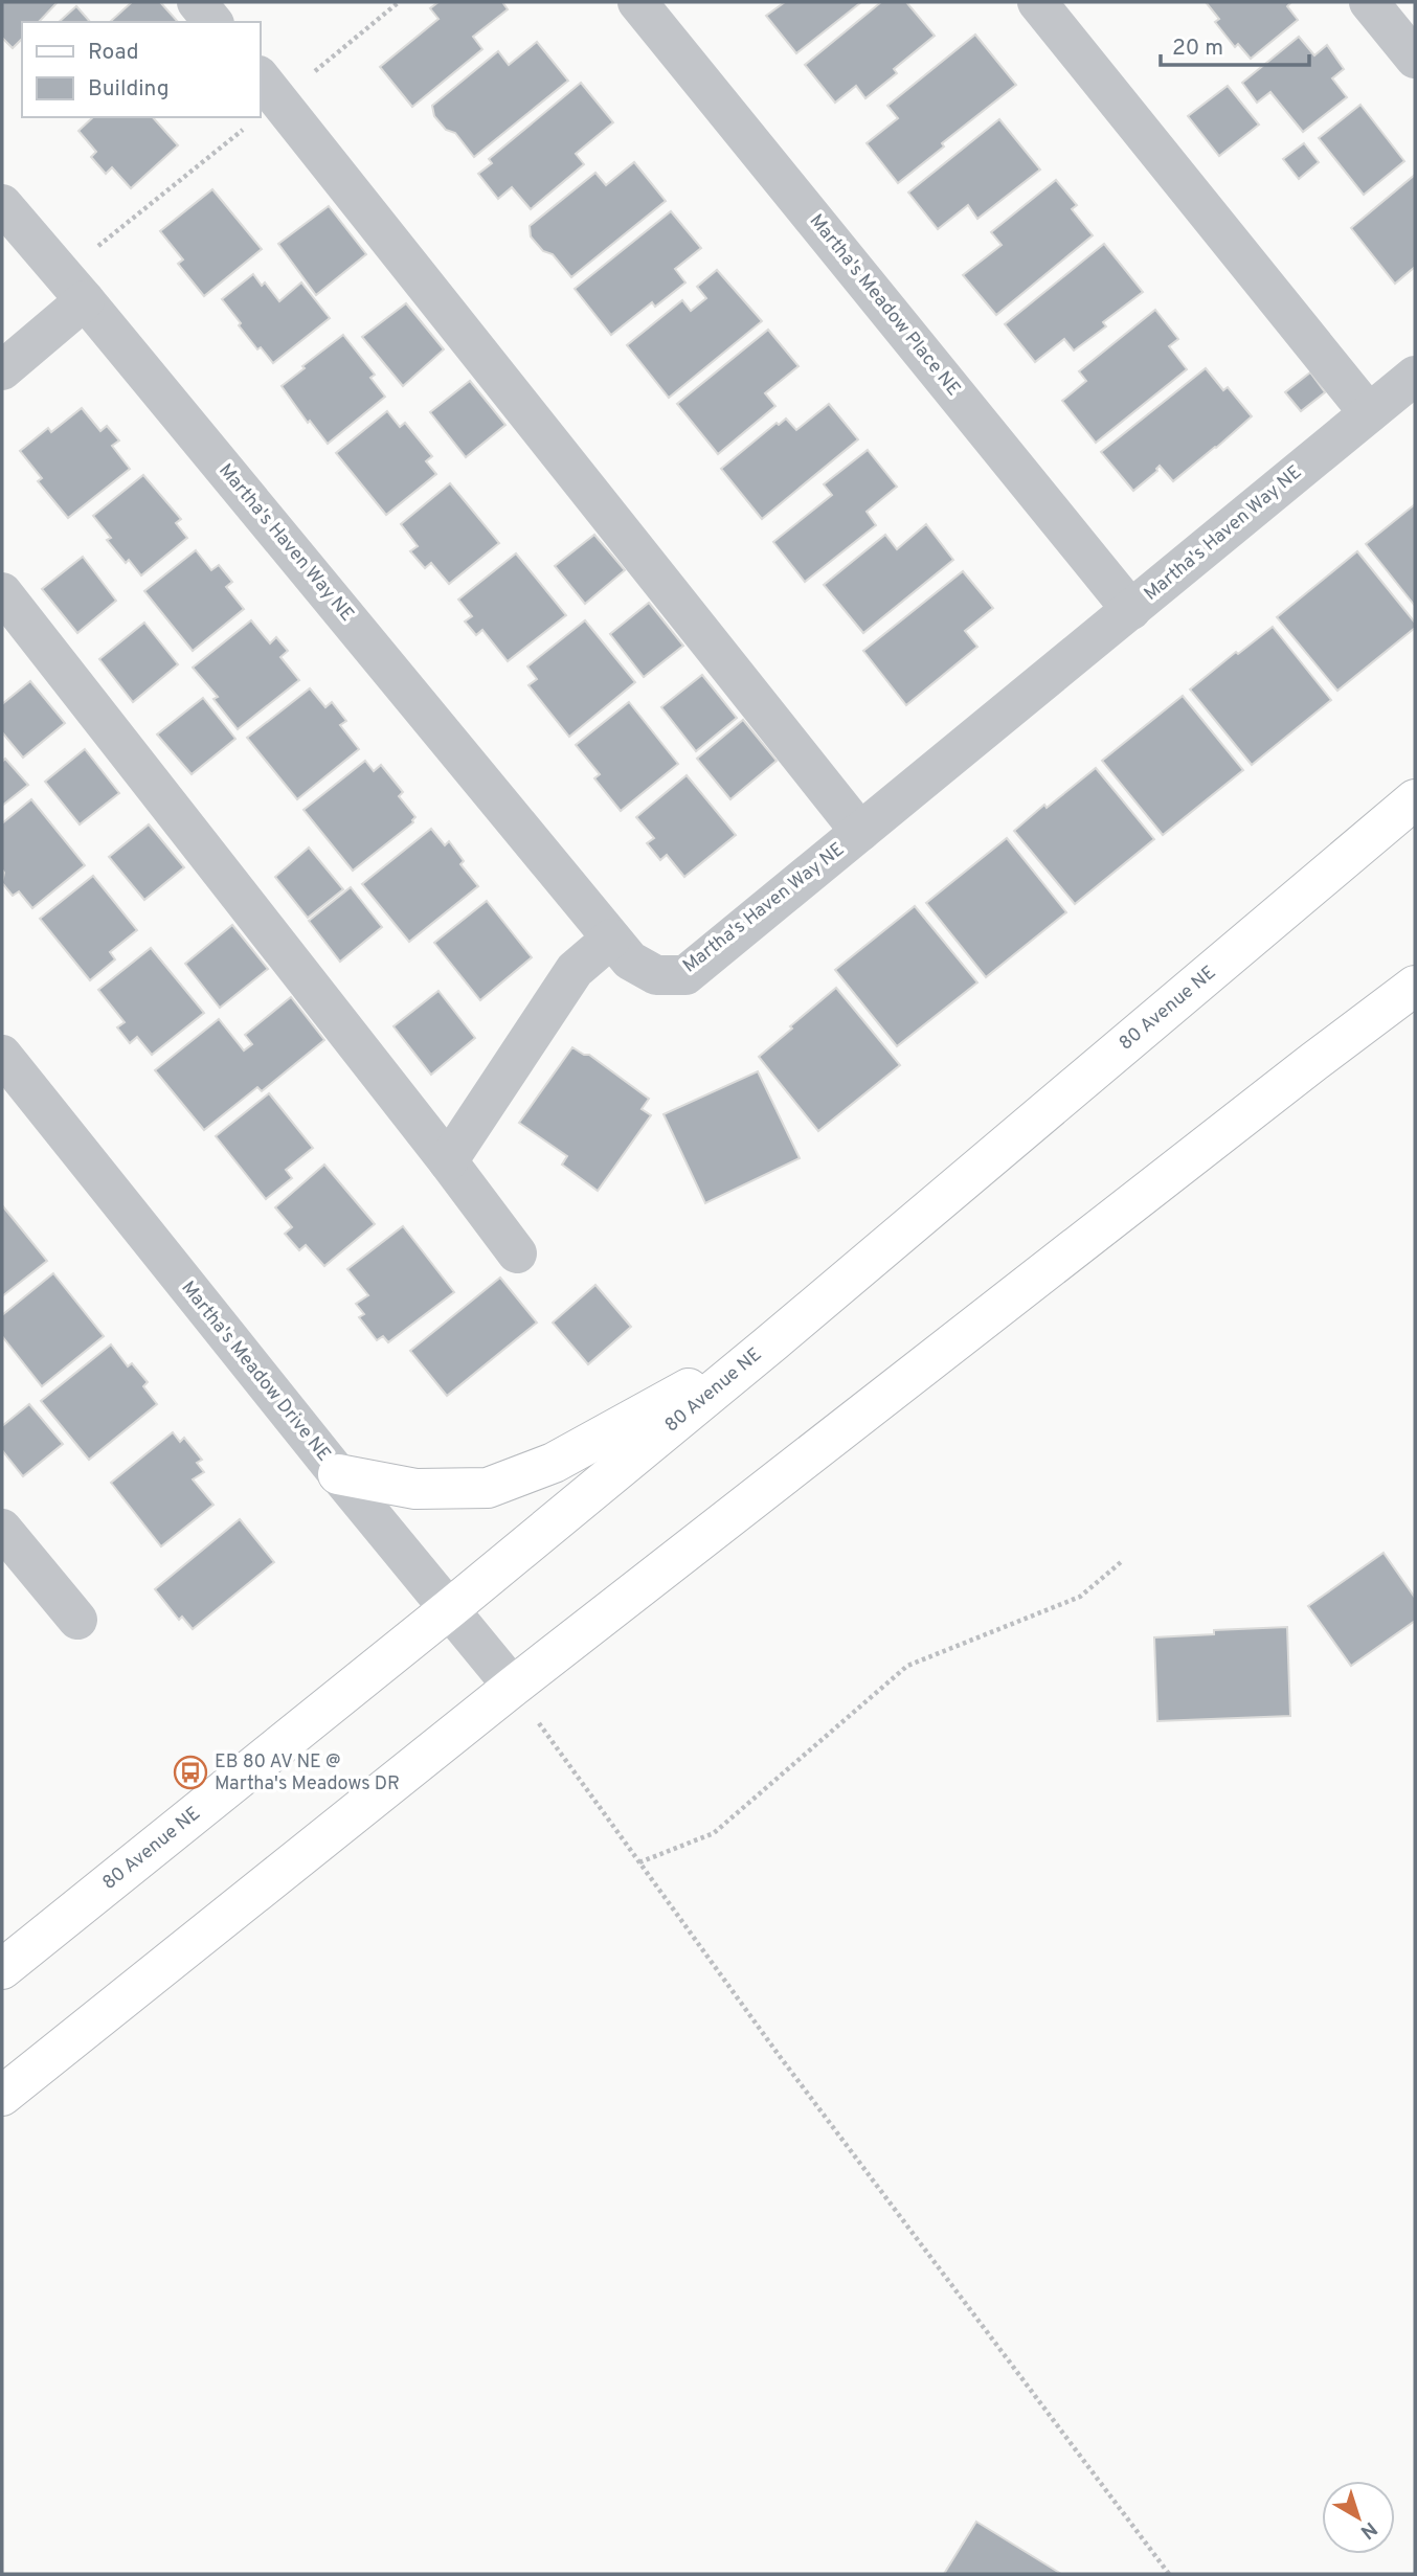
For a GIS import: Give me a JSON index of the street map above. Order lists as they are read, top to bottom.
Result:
{
  "streets": {
    "main road": ["80 Avenue NE"],
    "street": ["Martha's Meadow Place NE", "Martha's Haven Way NE", "Martha's Meadow Drive NE"]
  },
  "crossings": [
    ["Martha's Meadow Place NE", "Martha's Haven Way NE"],
    ["80 Avenue NE", "Martha's Meadow Drive NE"]
  ],
  "places": {
    "bus stop": ["EB 80 AV NE @ Martha's Meadows DR"]
  },
  "legend": ["Road", "Building"],
  "scale_bar": "20 m",
  "north": "bottom right"
}
